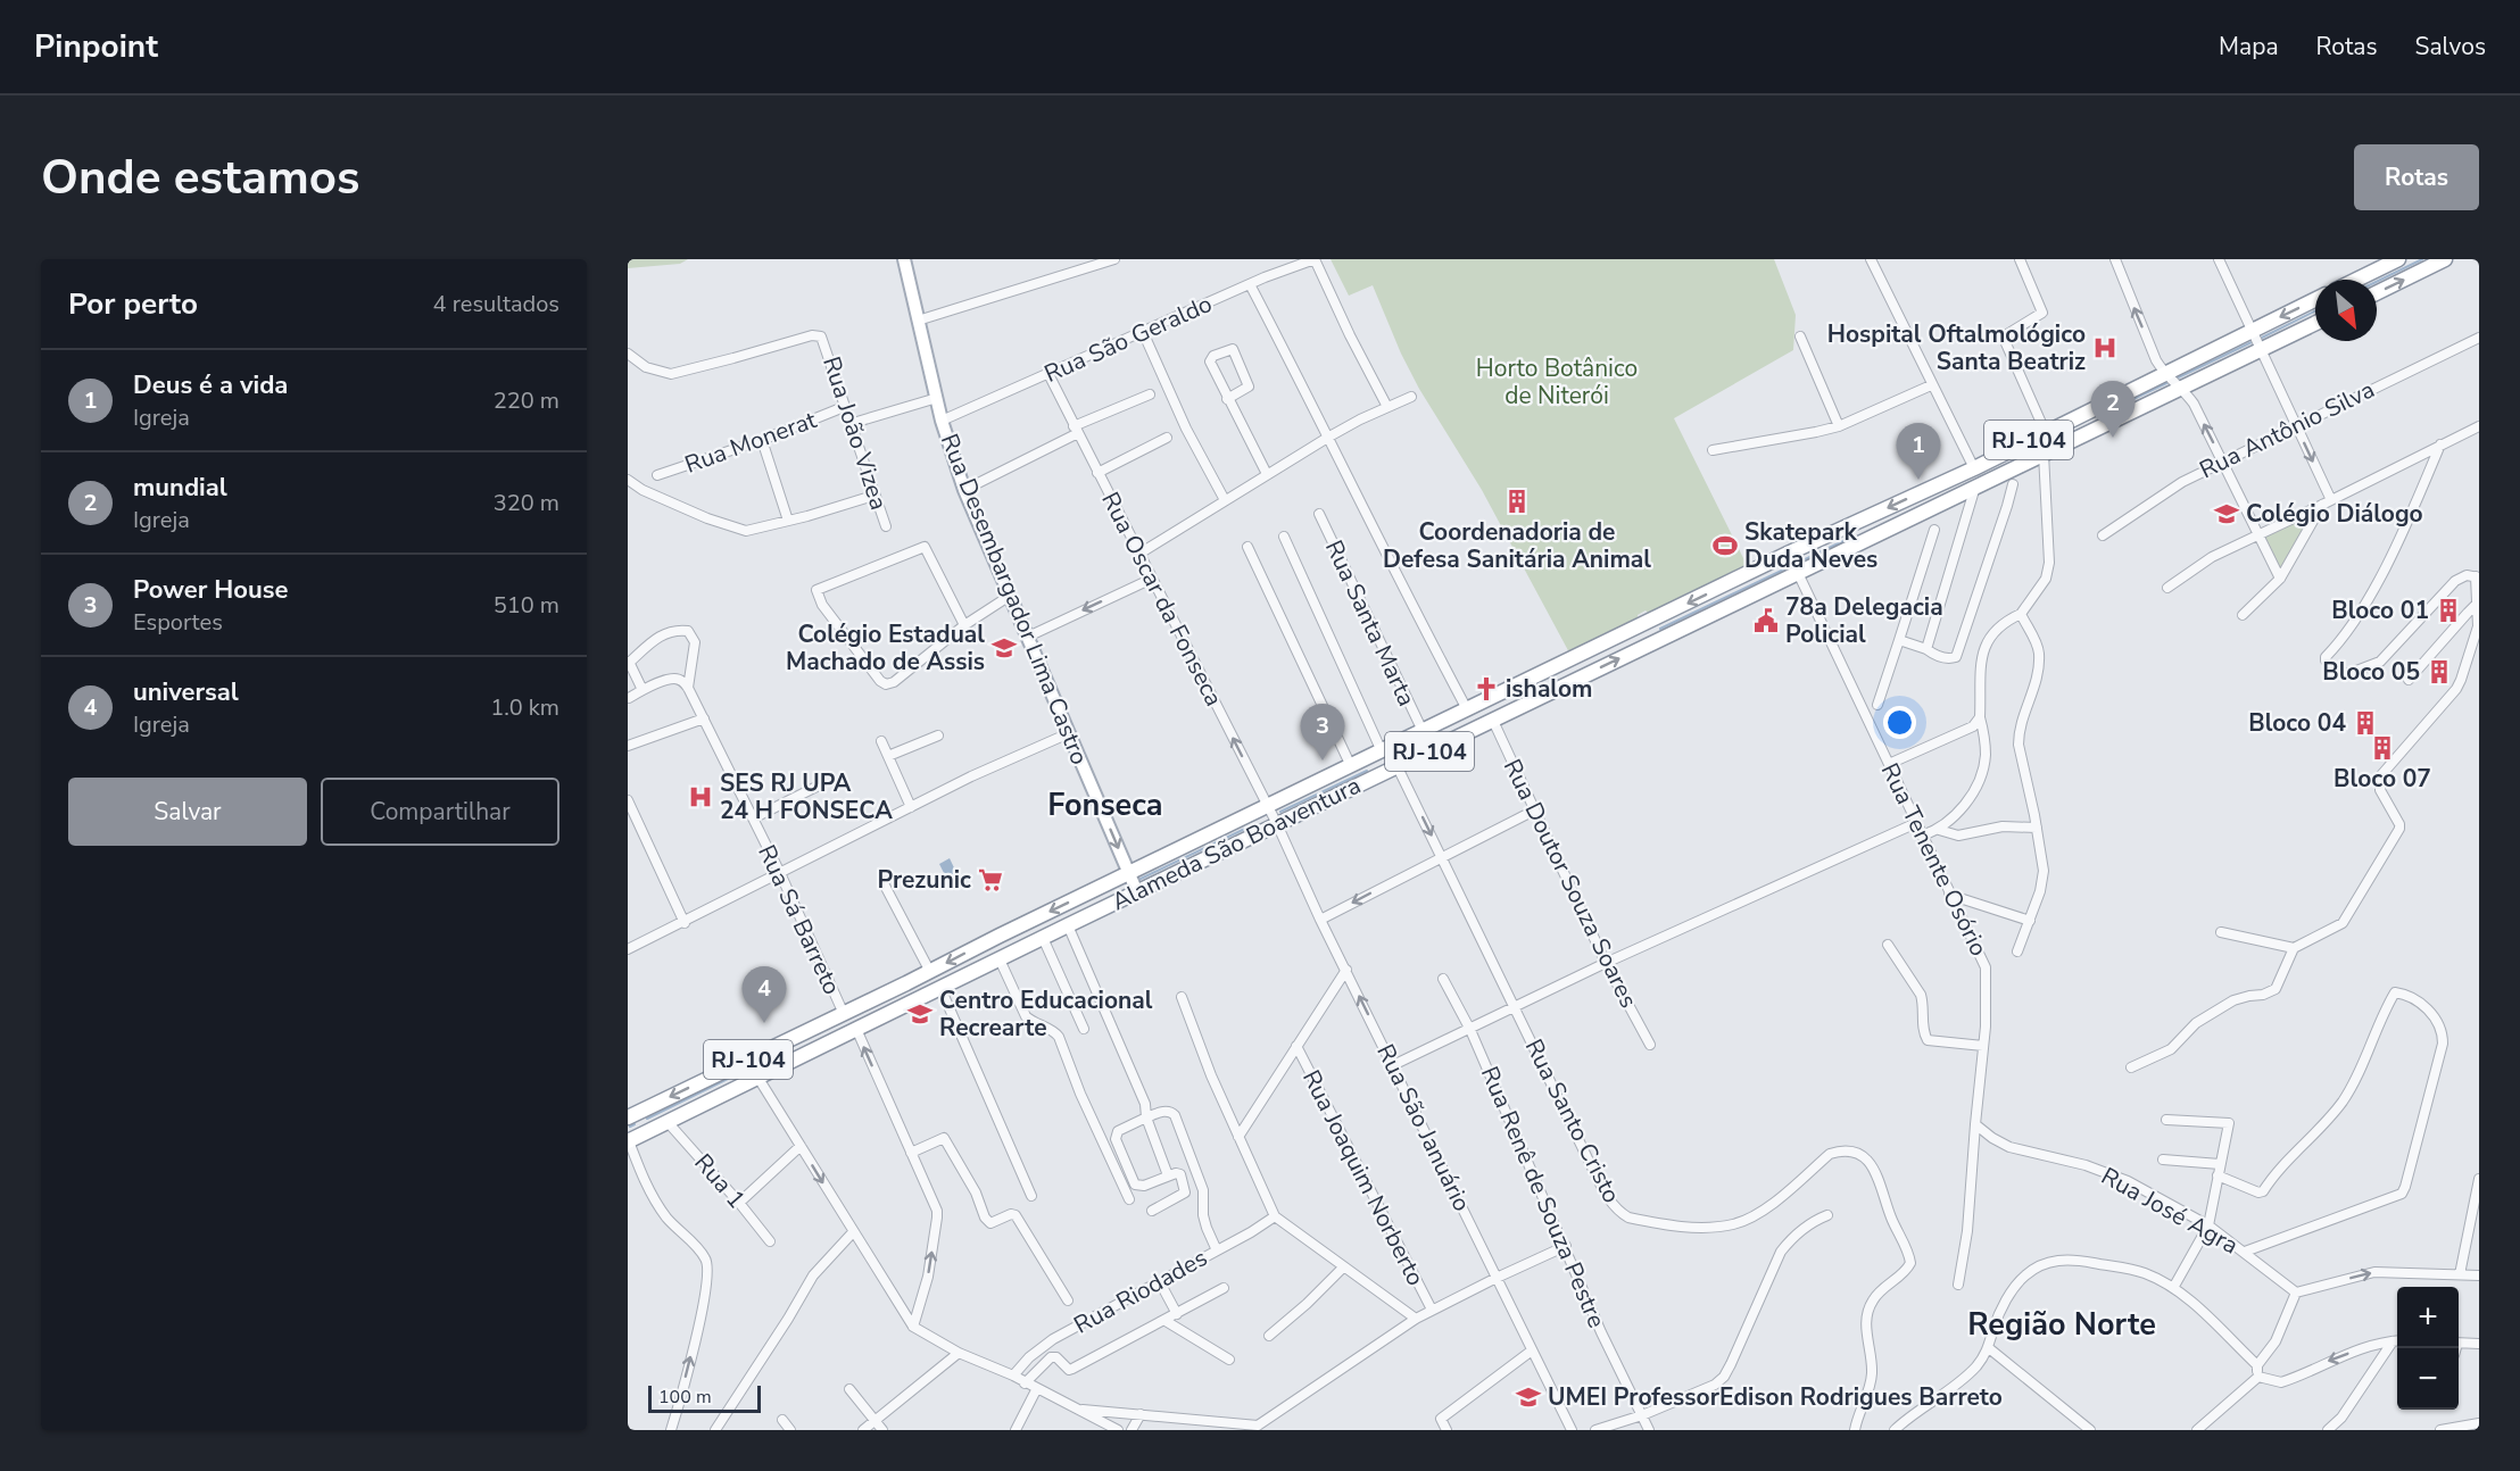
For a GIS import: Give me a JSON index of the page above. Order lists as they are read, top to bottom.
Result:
{
  "streets": {
    "highway": ["RJ-104", "Alameda São Boaventura"],
    "main road": ["Rua Desembargador Lima Castro"],
    "street": [
      "Rua São Geraldo",
      "Rua Antônio Silva",
      "Rua João Vizea",
      "Rua Monerat",
      "Rua Oscar da Fonseca",
      "Rua Santa Marta",
      "Rua Tenente Osório",
      "Rua Doutor Souza Soares",
      "Rua Sá Barreto",
      "Rua Santo Cristo",
      "Rua São Januário",
      "Rua Joaquim Norberto",
      "Rua 1",
      "Rua Renê de Souza Pestre",
      "Rua José Agra",
      "Rua Riodades"
    ]
  },
  "crossings": [
    ["Rua São Geraldo", "Rua Desembargador Lima Castro"],
    ["Rua São Geraldo", "Rua Oscar da Fonseca"],
    ["Rua João Vizea", "Rua Monerat"],
    ["Rua Desembargador Lima Castro", "Alameda São Boaventura"],
    ["Rua Oscar da Fonseca", "Alameda São Boaventura"],
    ["Rua Oscar da Fonseca", "Rua São Januário"],
    ["Rua Santa Marta", "Alameda São Boaventura"],
    ["Alameda São Boaventura", "Rua Tenente Osório"],
    ["Alameda São Boaventura", "Rua Doutor Souza Soares"],
    ["Alameda São Boaventura", "Rua Sá Barreto"],
    ["Alameda São Boaventura", "Rua Santo Cristo"],
    ["Alameda São Boaventura", "Rua São Januário"],
    ["Alameda São Boaventura", "Rua 1"],
    ["Rua Tenente Osório", "Rua José Agra"]
  ],
  "one_way": ["Rua Oscar da Fonseca"],
  "districts": ["Fonseca", "Região Norte"],
  "parks": ["Horto Botânico de Niterói"],
  "places": {
    "hospital": ["Hospital Oftalmológico Santa Beatriz", "SES RJ UPA 24 H FONSECA"],
    "building": [
      "Coordenadoria de Defesa Sanitária Animal",
      "Bloco 01",
      "Bloco 05",
      "Bloco 04",
      "Bloco 07"
    ],
    "school or university": [
      "Colégio Diálogo",
      "Colégio Estadual Machado de Assis",
      "Centro Educacional Recrearte",
      "UMEI ProfessorEdison Rodrigues Barreto"
    ],
    "sports": ["Skatepark Duda Neves"],
    "public building": ["78a Delegacia Policial"],
    "church": ["ishalom"],
    "supermarket": ["Prezunic"]
  },
  "scale_bar": "100 m",
  "north": "bottom right",
  "page": {
    "header": "Pinpoint",
    "nav": ["Mapa", "Rotas", "Salvos"],
    "buttons": [
      "Rotas",
      ["Salvar", "Compartilhar"]
    ],
    "title": "Onde estamos",
    "heading": ["Por perto", "4 resultados"],
    "list": [
      {
        "mark": "1",
        "name": "Deus é a vida",
        "note": "Igreja",
        "value": "220 m"
      },
      {
        "mark": "2",
        "name": "mundial",
        "note": "Igreja",
        "value": "320 m"
      },
      {
        "mark": "3",
        "name": "Power House",
        "note": "Esportes",
        "value": "510 m"
      },
      {
        "mark": "4",
        "name": "universal",
        "note": "Igreja",
        "value": "1.0 km"
      }
    ],
    "pins": [
      "2",
      "1",
      "3",
      "4"
    ],
    "map_buttons": ["+", "−"],
    "scale": "100 m"
  }
}
